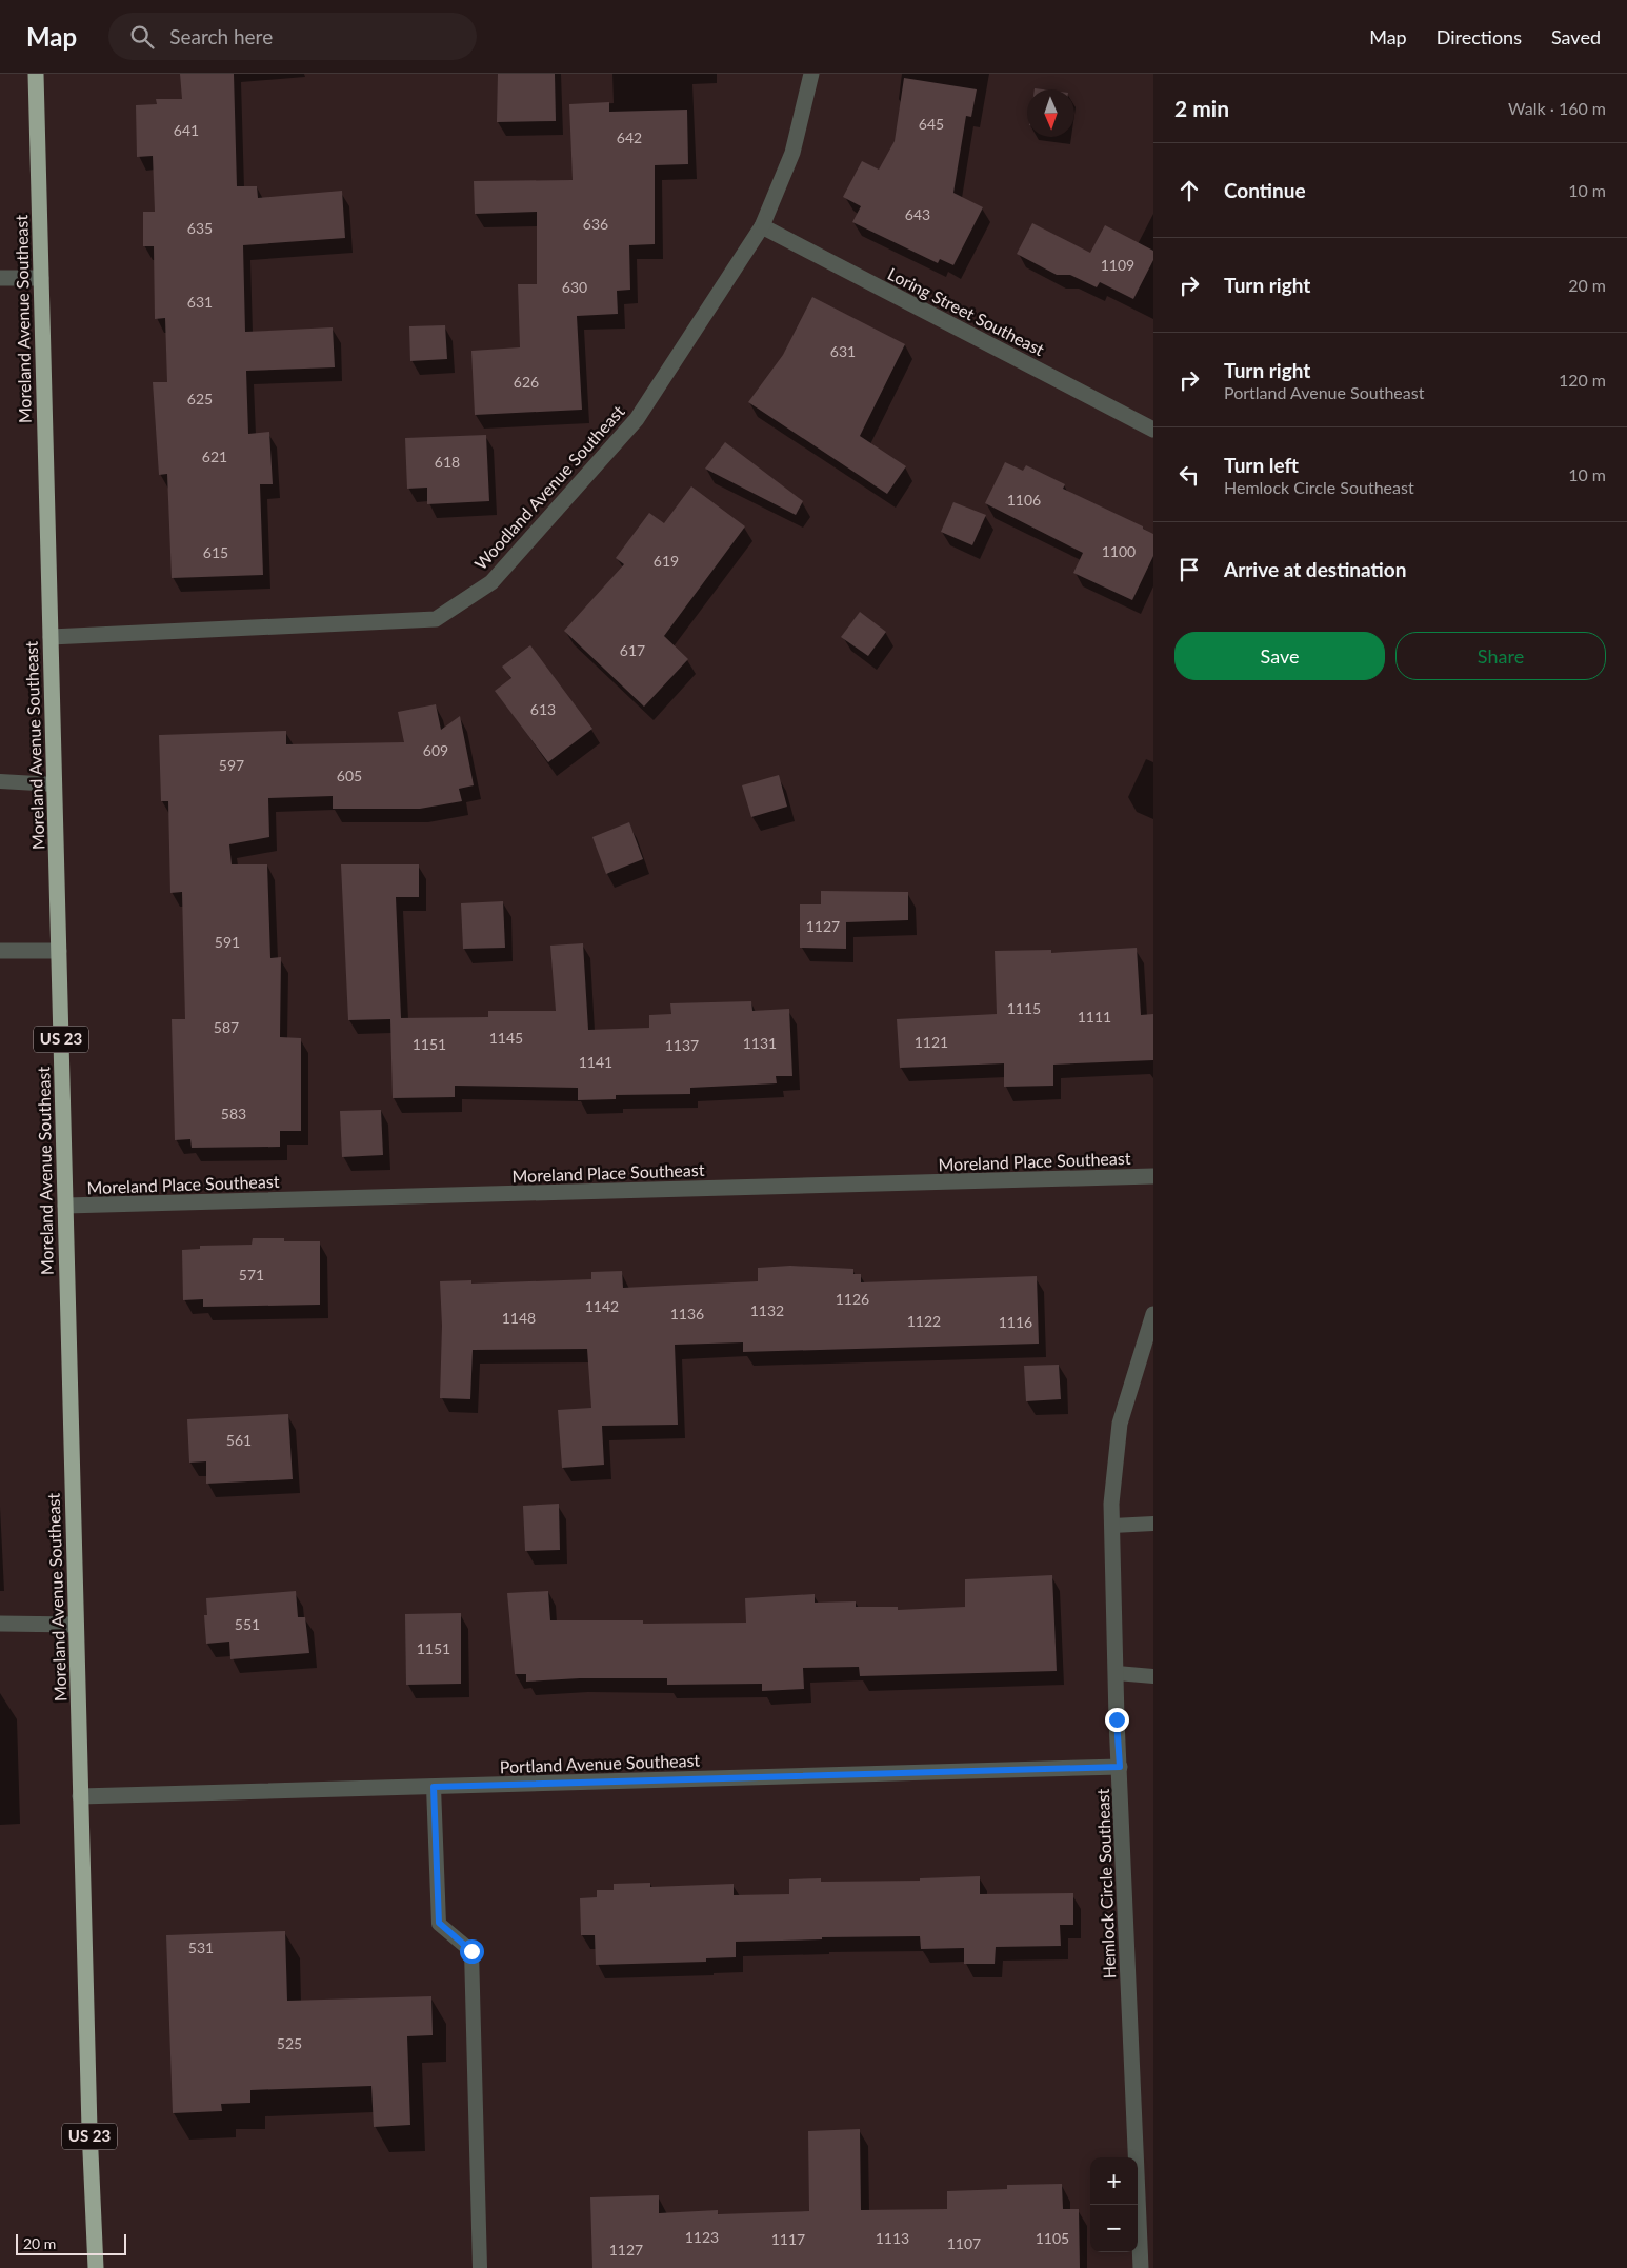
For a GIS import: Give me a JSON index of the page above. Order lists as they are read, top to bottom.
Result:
{
  "streets": {
    "highway": ["Moreland Avenue Southeast", "US 23"],
    "street": [
      "Loring Street Southeast",
      "Woodland Avenue Southeast",
      "Moreland Place Southeast",
      "Portland Avenue Southeast",
      "Hemlock Circle Southeast"
    ]
  },
  "crossings": [
    ["Loring Street Southeast", "Woodland Avenue Southeast"],
    ["Moreland Avenue Southeast", "Woodland Avenue Southeast"],
    ["Moreland Avenue Southeast", "Moreland Place Southeast"],
    ["Moreland Avenue Southeast", "Portland Avenue Southeast"],
    ["Portland Avenue Southeast", "Hemlock Circle Southeast"]
  ],
  "house_numbers": [
    "645",
    "641",
    "642",
    "643",
    "636",
    "635",
    "1109",
    "630",
    "631",
    "631",
    "626",
    "625",
    "621",
    "618",
    "1106",
    "1100",
    "615",
    "619",
    "617",
    "613",
    "609",
    "597",
    "605",
    "1127",
    "591",
    "1115",
    "1111",
    "587",
    "1145",
    "1121",
    "1131",
    "1151",
    "1137",
    "1141",
    "583",
    "571",
    "1126",
    "1142",
    "1132",
    "1136",
    "1148",
    "1122",
    "1116",
    "561",
    "551",
    "1151",
    "531",
    "525",
    "1123",
    "1113",
    "1105",
    "1117",
    "1107",
    "1127"
  ],
  "scale_bar": "20 m",
  "north": "bottom",
  "page": {
    "header": "Map",
    "search": "Search here",
    "nav": ["Map", "Directions", "Saved"],
    "heading": ["2 min", "Walk · 160 m"],
    "list": [
      ["Continue", "10 m"],
      ["Turn right", "20 m"],
      ["Turn right", "Portland Avenue Southeast", "120 m"],
      ["Turn left", "Hemlock Circle Southeast", "10 m"],
      "Arrive at destination"
    ],
    "buttons": ["Save", "Share"],
    "map_buttons": ["+", "−"],
    "scale": "20 m"
  }
}
